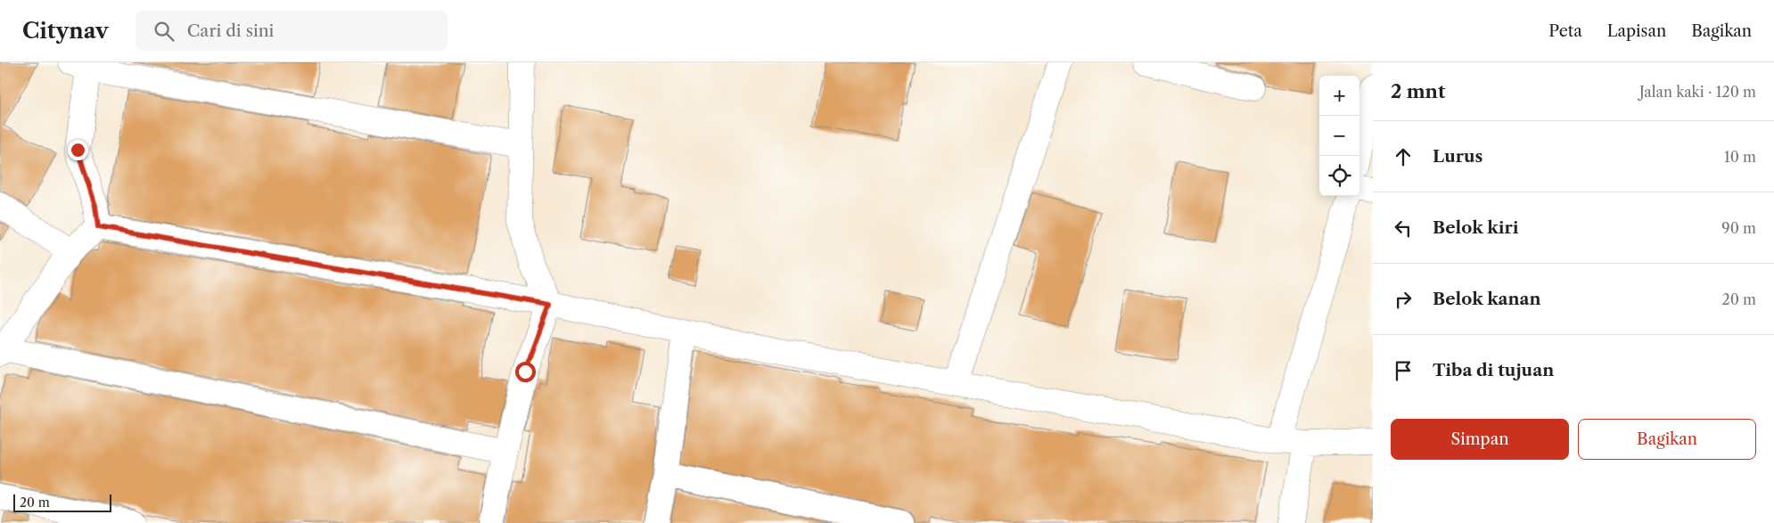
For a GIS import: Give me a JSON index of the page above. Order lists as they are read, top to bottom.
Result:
{
  "scale_bar": "20 m",
  "page": {
    "header": "Citynav",
    "search": "Cari di sini",
    "nav": ["Peta", "Lapisan", "Bagikan"],
    "heading": ["2 mnt", "Jalan kaki · 120 m"],
    "map_buttons": ["+", "−"],
    "list": [
      ["Lurus", "10 m"],
      ["Belok kiri", "90 m"],
      ["Belok kanan", "20 m"],
      "Tiba di tujuan"
    ],
    "buttons": ["Simpan", "Bagikan"],
    "scale": "20 m"
  }
}
